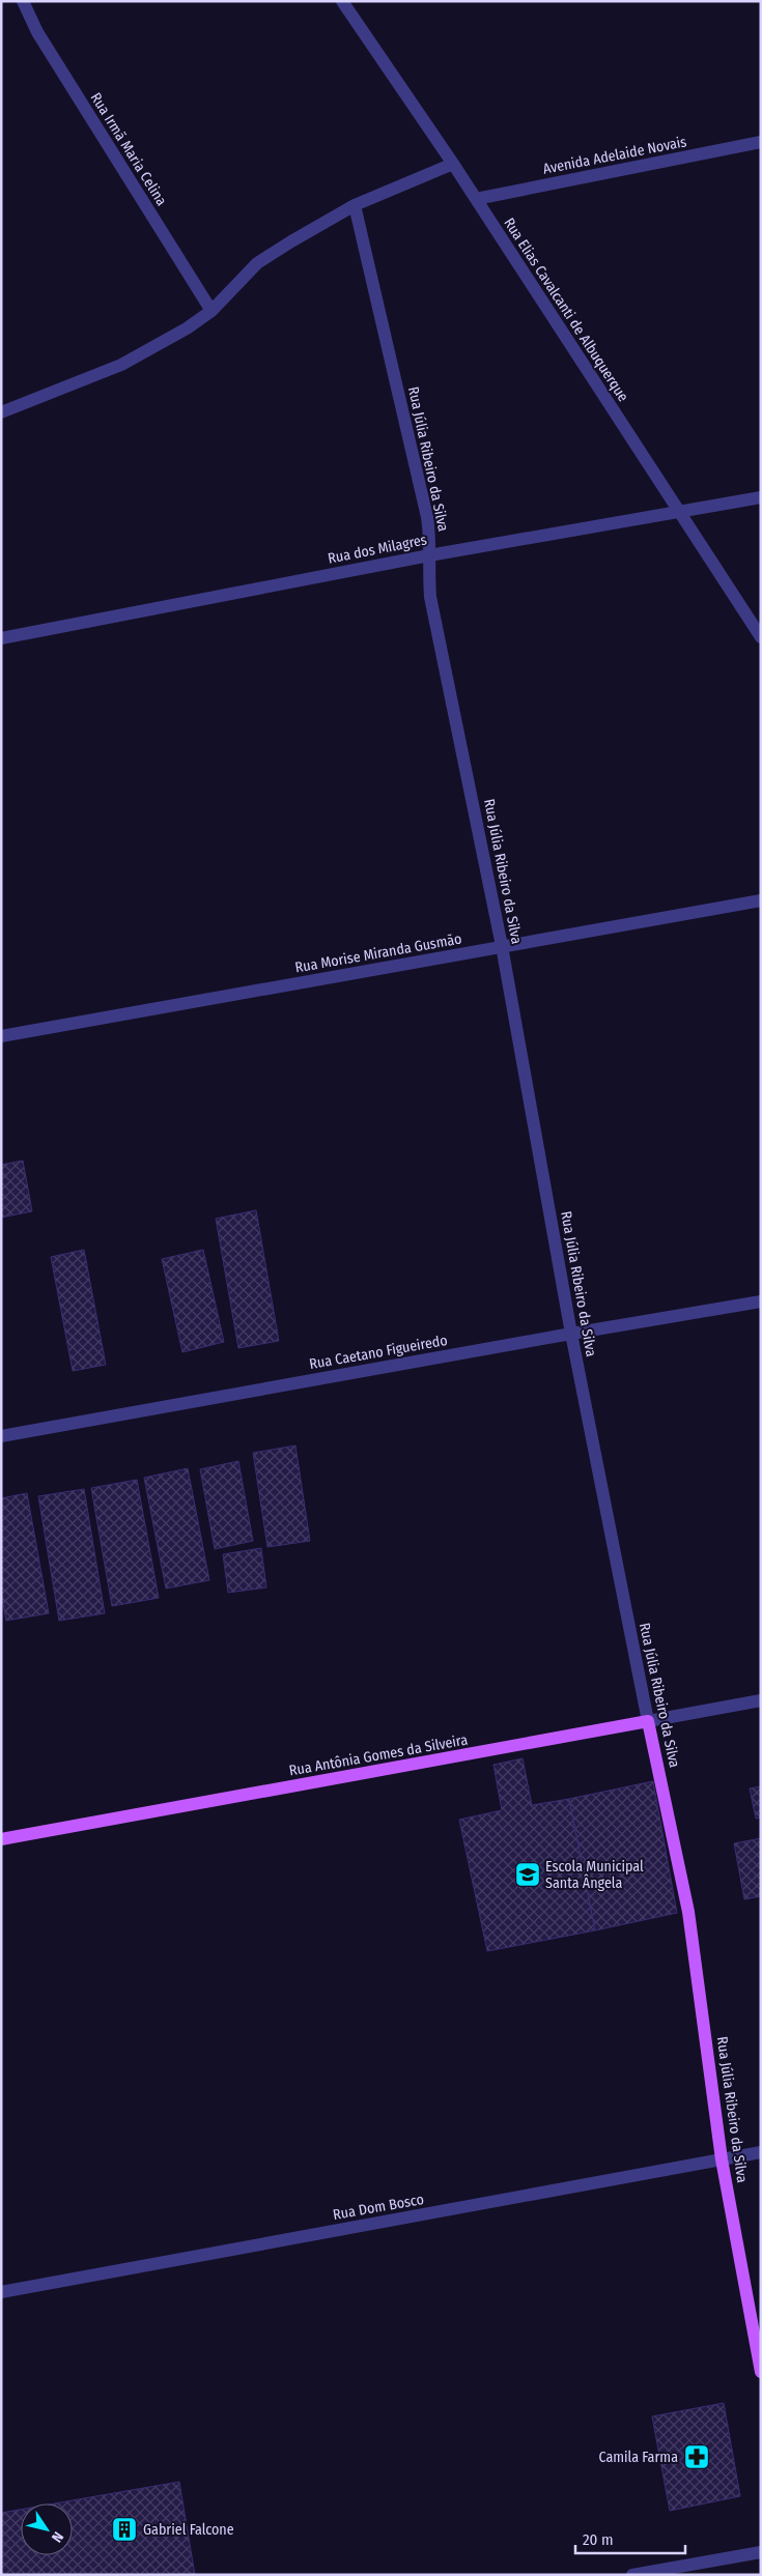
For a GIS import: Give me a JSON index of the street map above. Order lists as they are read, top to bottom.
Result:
{
  "streets": {
    "main road": ["Rua Júlia Ribeiro da Silva", "Rua Antônia Gomes da Silveira"],
    "street": [
      "Rua Irmã Maria Celina",
      "Avenida Adelaide Novais",
      "Rua Elias Cavalcanti de Albuquerque",
      "Rua dos Milagres",
      "Rua Morise Miranda Gusmão",
      "Rua Caetano Figueiredo",
      "Rua Dom Bosco"
    ]
  },
  "crossings": [
    ["Avenida Adelaide Novais", "Rua Elias Cavalcanti de Albuquerque"],
    ["Rua Elias Cavalcanti de Albuquerque", "Rua dos Milagres"],
    ["Rua Júlia Ribeiro da Silva", "Rua dos Milagres"],
    ["Rua Júlia Ribeiro da Silva", "Rua Morise Miranda Gusmão"],
    ["Rua Júlia Ribeiro da Silva", "Rua Caetano Figueiredo"],
    ["Rua Júlia Ribeiro da Silva", "Rua Antônia Gomes da Silveira"],
    ["Rua Júlia Ribeiro da Silva", "Rua Dom Bosco"]
  ],
  "places": {
    "school or university": ["Escola Municipal Santa Ângela"],
    "pharmacy": ["Camila Farma"],
    "building": ["Gabriel Falcone"]
  },
  "scale_bar": "20 m",
  "north": "bottom right"
}
